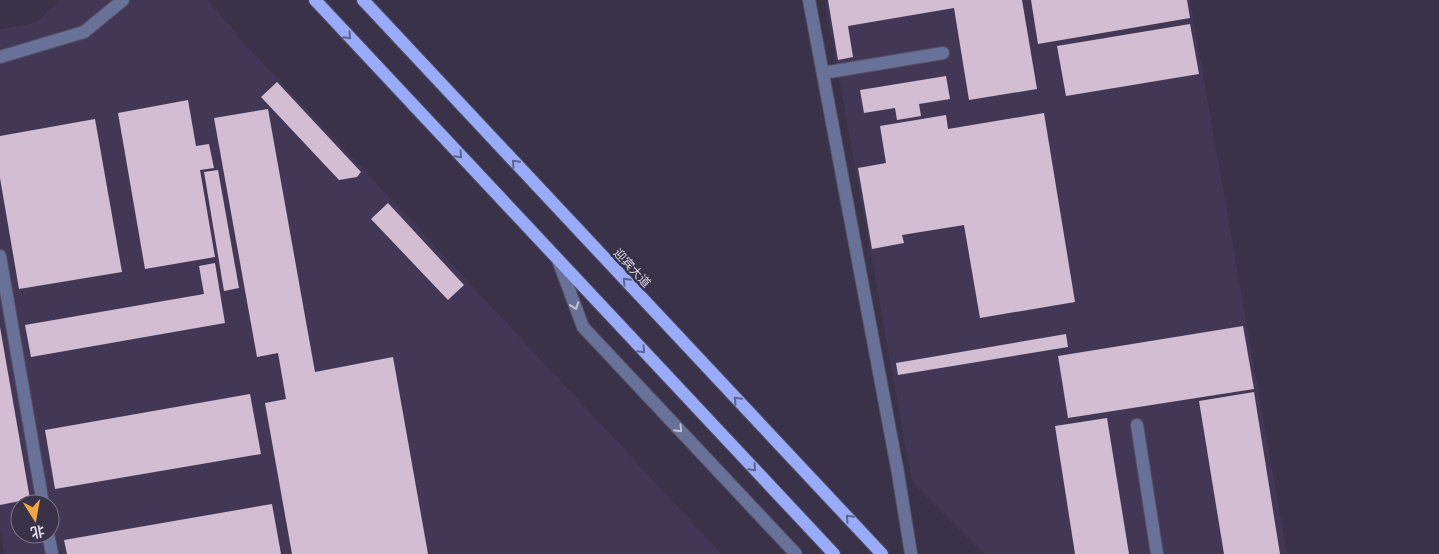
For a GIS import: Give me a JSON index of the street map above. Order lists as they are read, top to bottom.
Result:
{
  "streets": {
    "main road": ["迎宾大道"]
  },
  "north": "bottom"
}
